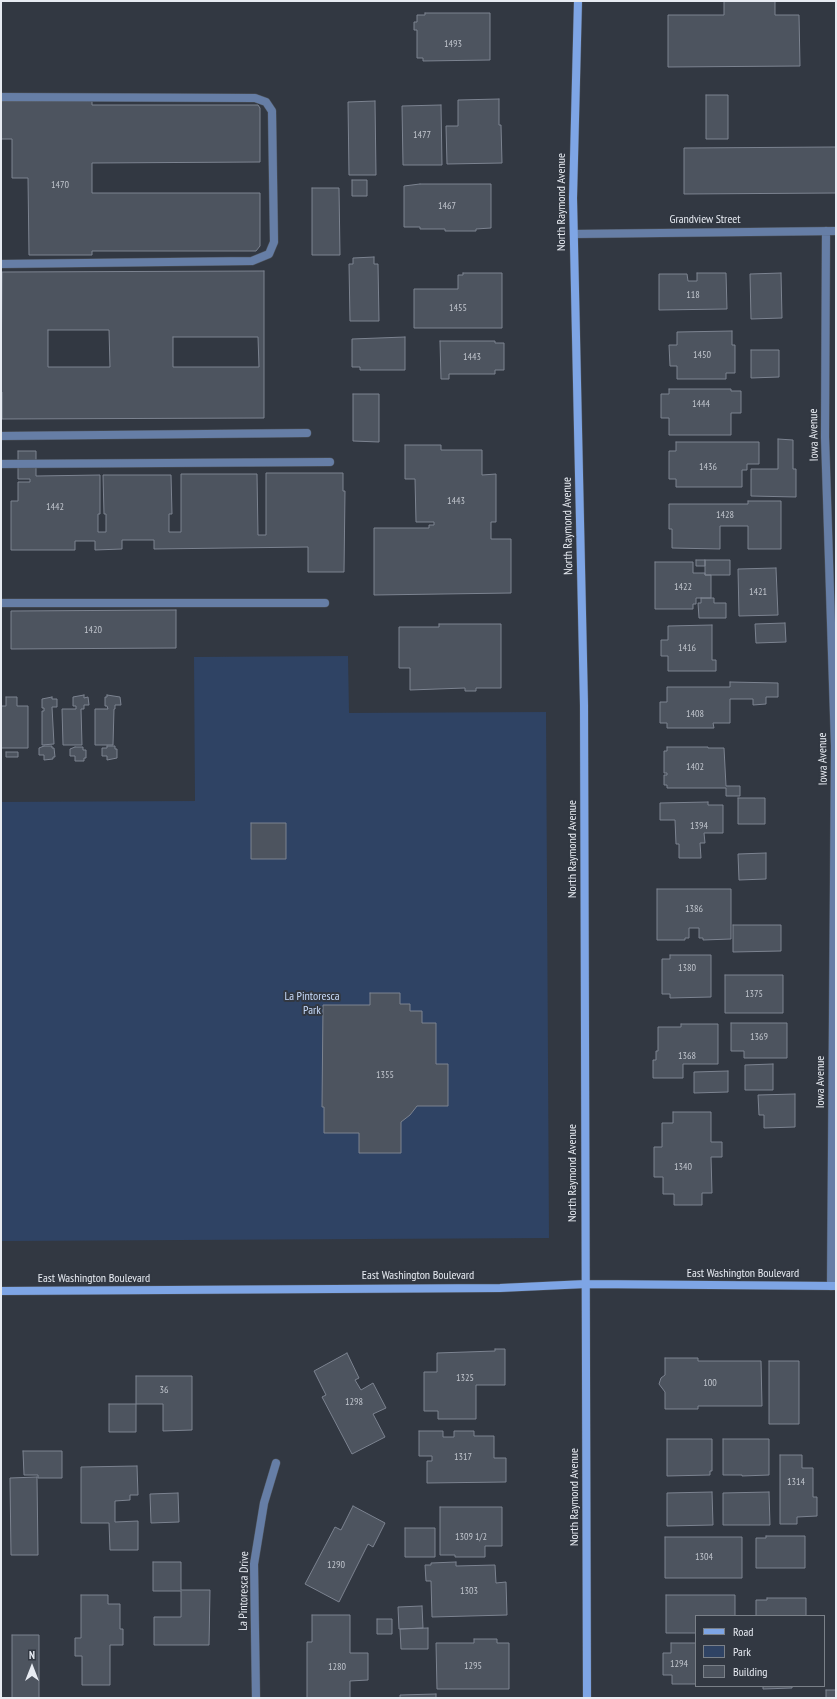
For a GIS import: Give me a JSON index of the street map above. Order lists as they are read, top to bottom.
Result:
{
  "streets": {
    "street": [
      "North Raymond Avenue",
      "Grandview Street",
      "Iowa Avenue",
      "East Washington Boulevard",
      "La Pintoresca Drive"
    ]
  },
  "crossings": [
    ["North Raymond Avenue", "Grandview Street"],
    ["North Raymond Avenue", "East Washington Boulevard"],
    ["Grandview Street", "Iowa Avenue"],
    ["Iowa Avenue", "East Washington Boulevard"]
  ],
  "parks": ["La Pintoresca Park"],
  "house_numbers": [
    "1493",
    "1477",
    "1470",
    "1467",
    "118",
    "1455",
    "1450",
    "1443",
    "1444",
    "1436",
    "1443",
    "1442",
    "1428",
    "1422",
    "1421",
    "1420",
    "1416",
    "1408",
    "1402",
    "1394",
    "1386",
    "1380",
    "1375",
    "1369",
    "1368",
    "1355",
    "1340",
    "1325",
    "100",
    "36",
    "1298",
    "1317",
    "1314",
    "1309 1/2",
    "1304",
    "1290",
    "1303",
    "1294",
    "1295",
    "1280"
  ],
  "legend": ["Road", "Park", "Building"],
  "north": "top"
}
